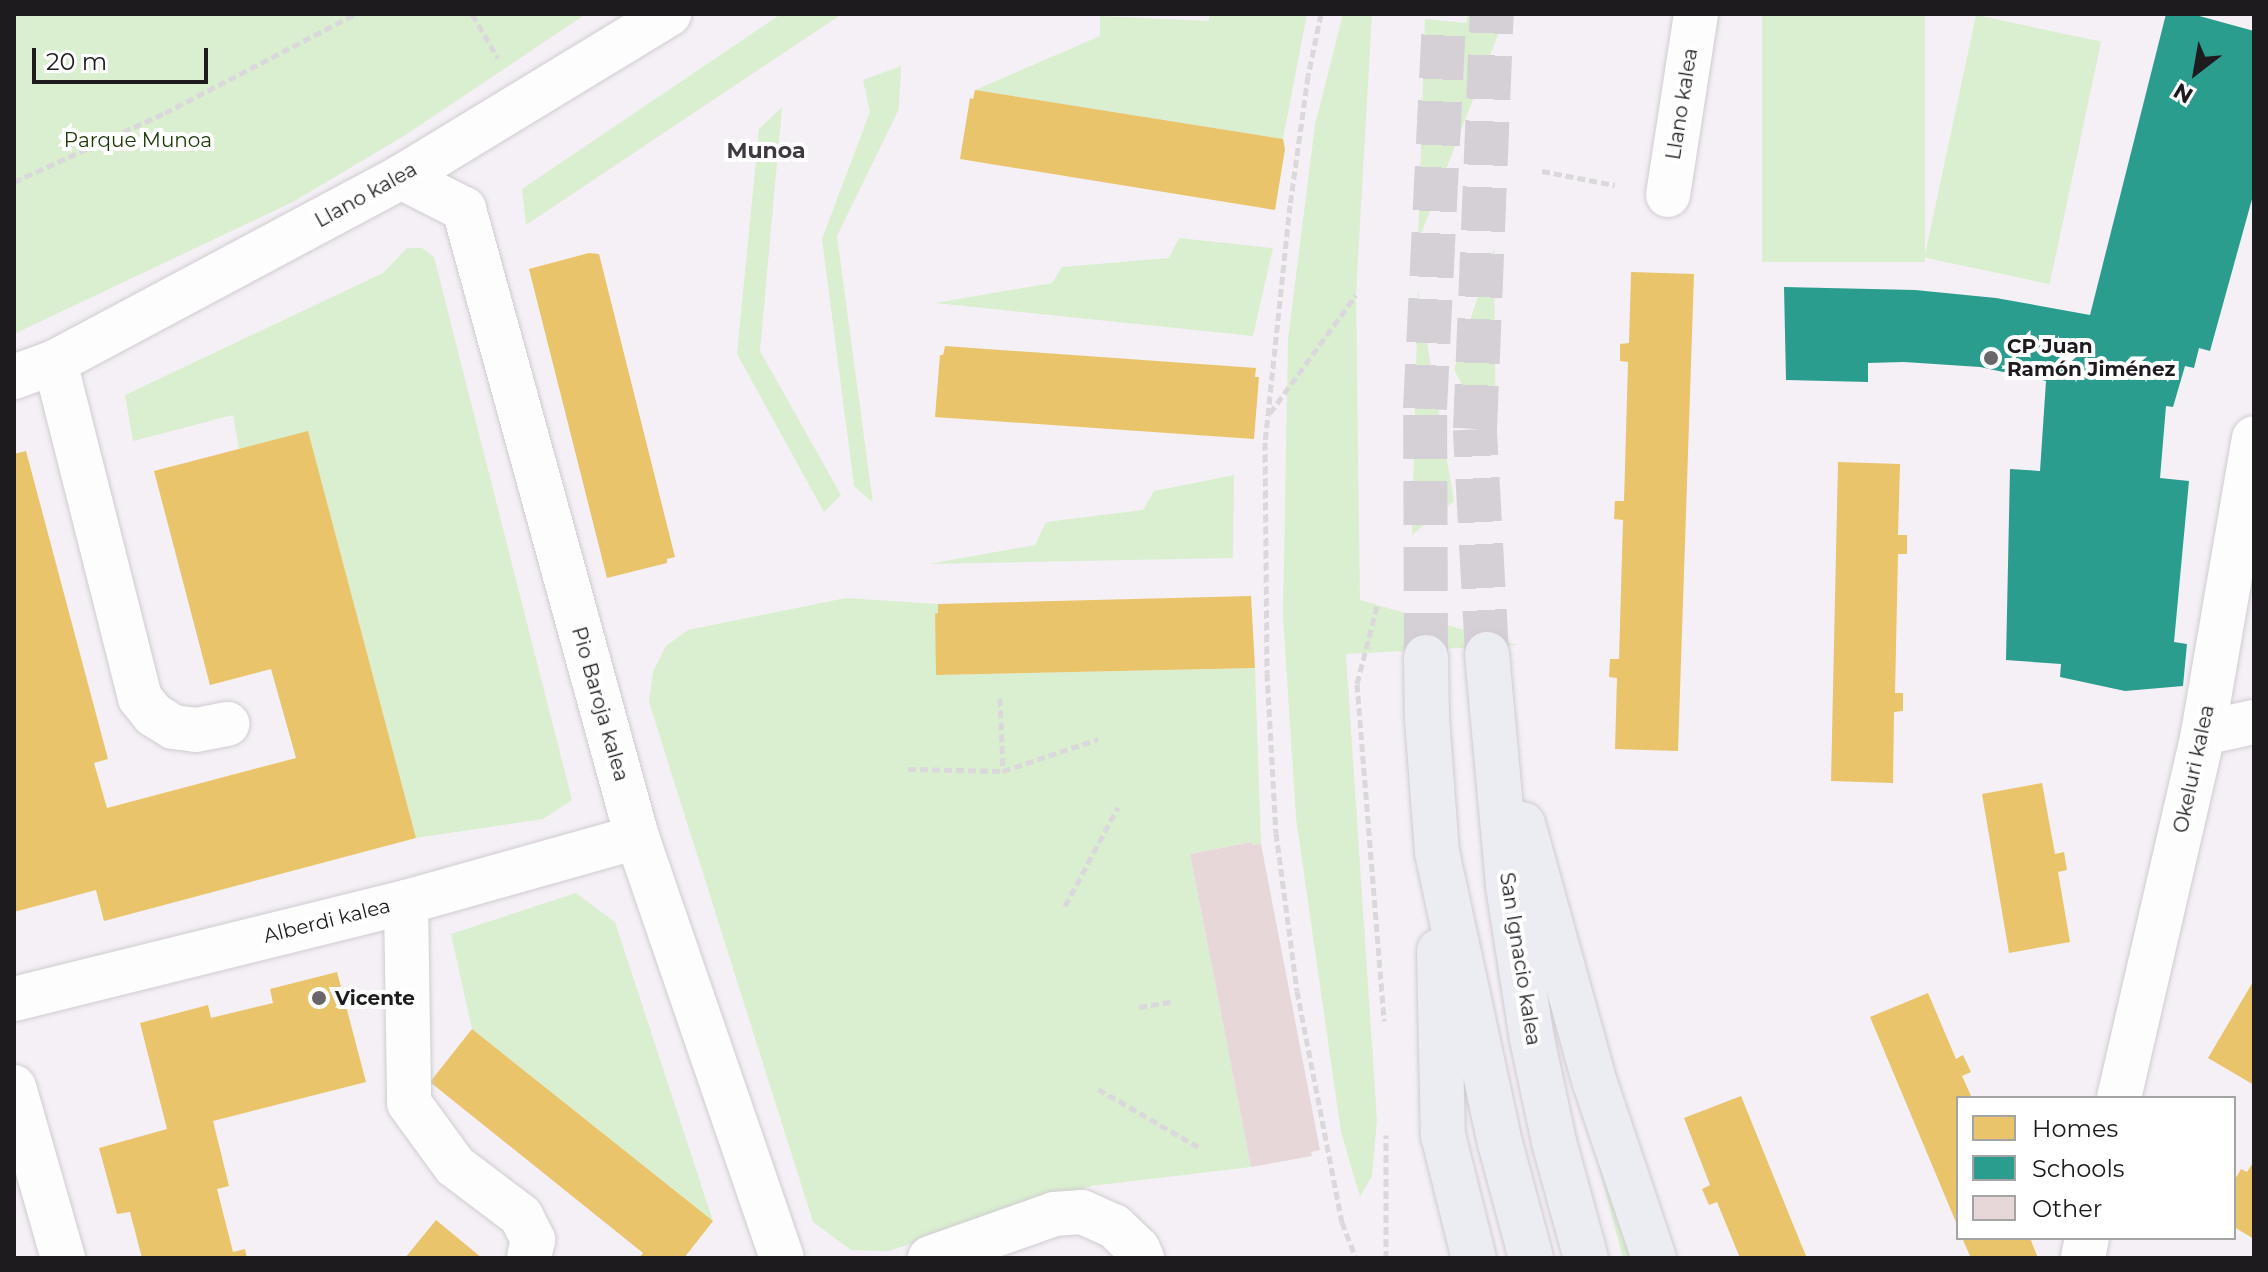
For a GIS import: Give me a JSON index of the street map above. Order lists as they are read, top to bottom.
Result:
{
  "streets": {
    "main road": ["San Ignacio kalea"],
    "street": [
      "Llano kalea",
      "Pio Baroja kalea",
      "Okeluri kalea",
      "Alberdi kalea"
    ]
  },
  "crossings": [
    ["Llano kalea", "Pio Baroja kalea"],
    ["Pio Baroja kalea", "Alberdi kalea"]
  ],
  "districts": ["Munoa"],
  "parks": ["Parque Munoa"],
  "places": ["CP Juan Ramón Jiménez", "Vicente"],
  "legend": ["Homes", "Schools", "Other"],
  "scale_bar": "20 m",
  "north": "bottom left"
}
